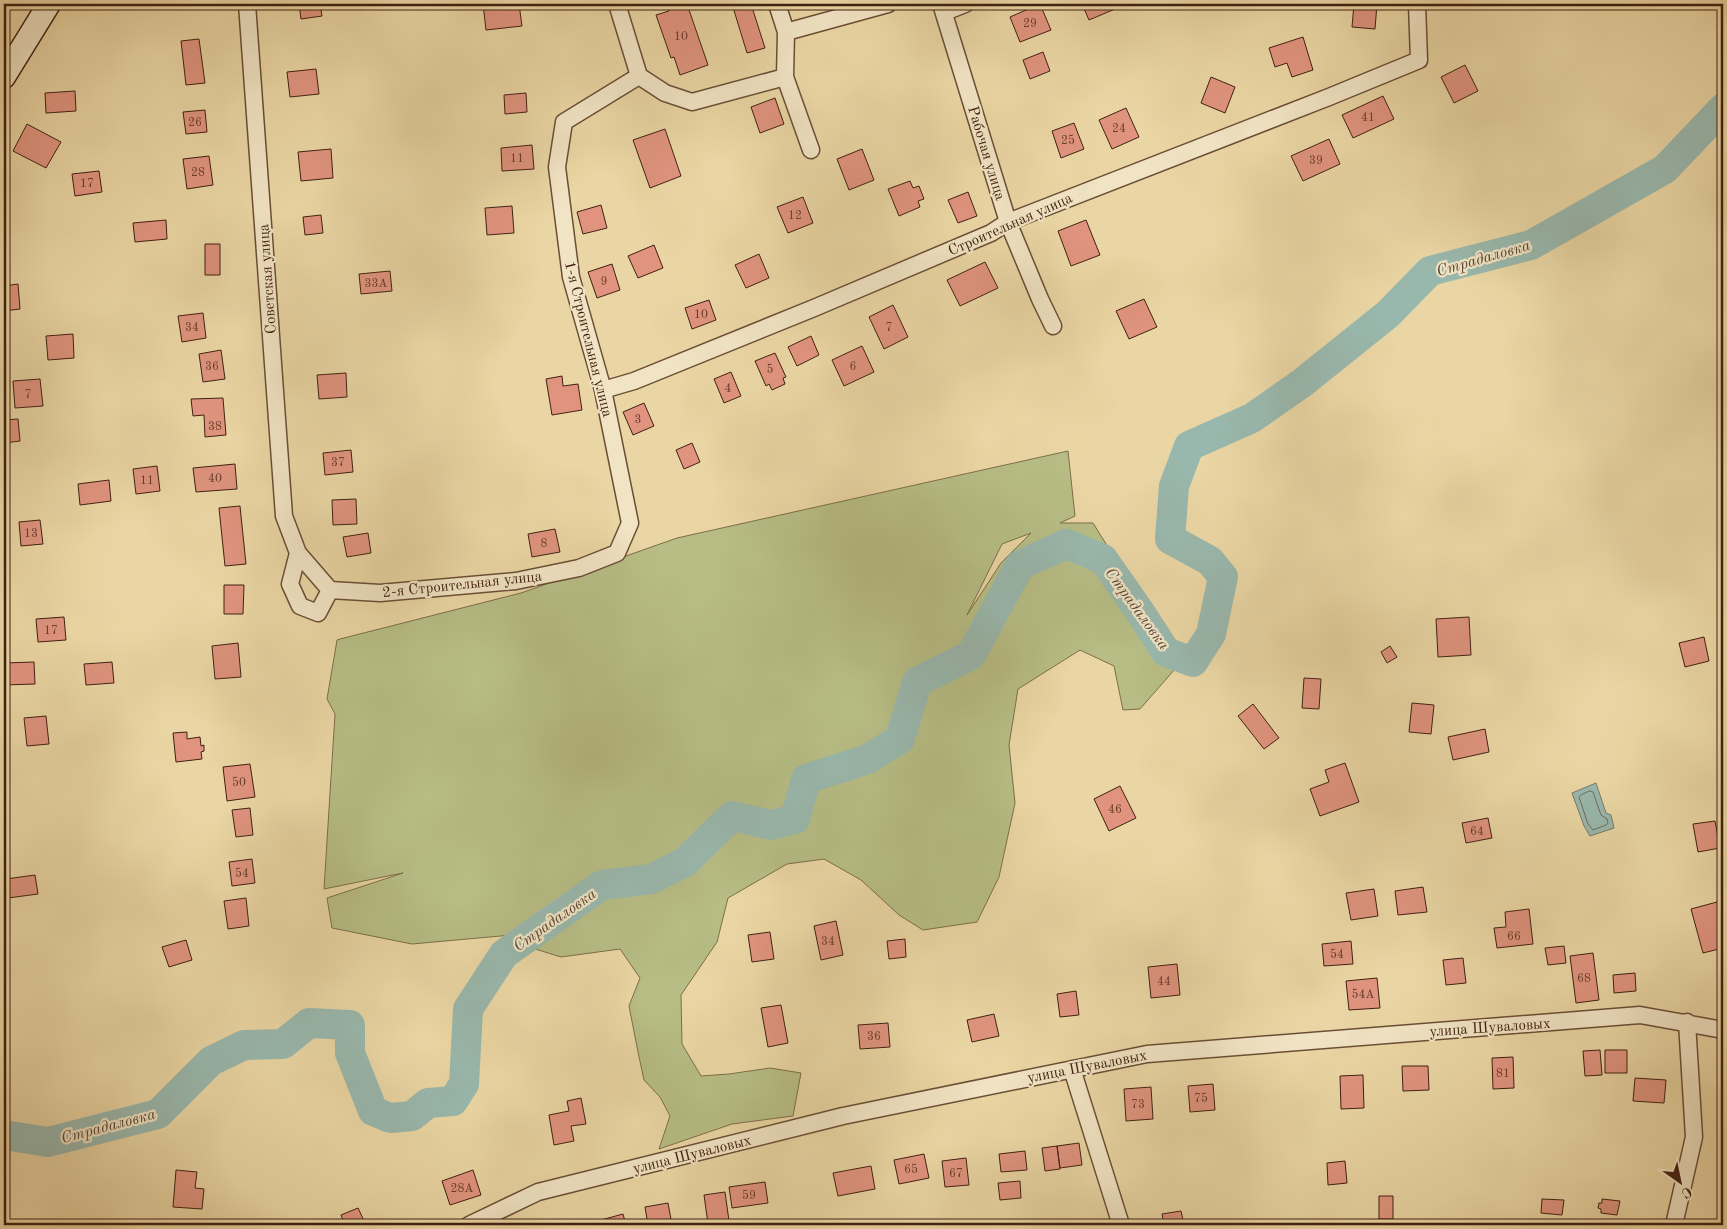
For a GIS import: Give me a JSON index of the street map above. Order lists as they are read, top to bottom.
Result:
{
  "streets": {
    "street": [
      "Рабочая улица",
      "Строительная улица",
      "Советская улица",
      "1-я Строительная улица",
      "2-я Строительная улица",
      "улица Шуваловых"
    ]
  },
  "crossings": [
    ["Рабочая улица", "Строительная улица"],
    ["Строительная улица", "1-я Строительная улица"],
    ["Советская улица", "2-я Строительная улица"],
    ["1-я Строительная улица", "2-я Строительная улица"]
  ],
  "water": ["Страдаловка"],
  "house_numbers": [
    "29",
    "10",
    "41",
    "26",
    "24",
    "25",
    "11",
    "39",
    "28",
    "17",
    "12",
    "9",
    "33А",
    "10",
    "34",
    "7",
    "36",
    "6",
    "5",
    "4",
    "7",
    "3",
    "38",
    "37",
    "40",
    "11",
    "13",
    "8",
    "17",
    "50",
    "46",
    "64",
    "54",
    "66",
    "34",
    "54",
    "68",
    "44",
    "54А",
    "36",
    "81",
    "75",
    "73",
    "65",
    "67",
    "28А",
    "59"
  ],
  "north": "bottom right"
}
